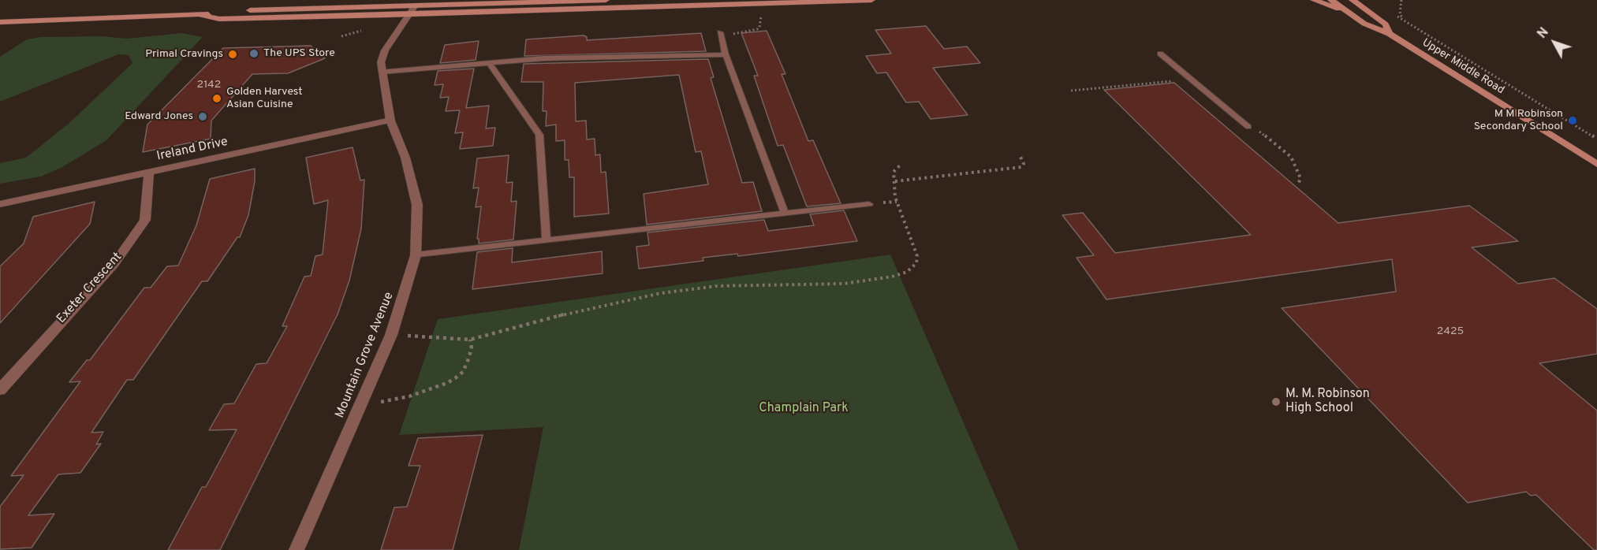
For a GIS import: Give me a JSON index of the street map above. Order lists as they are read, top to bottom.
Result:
{
  "streets": {
    "main road": ["Upper Middle Road"],
    "street": ["Ireland Drive", "Exeter Crescent", "Mountain Grove Avenue"]
  },
  "crossings": [
    ["Ireland Drive", "Exeter Crescent"],
    ["Ireland Drive", "Mountain Grove Avenue"]
  ],
  "parks": ["Champlain Park"],
  "places": [
    "The UPS Store",
    "Primal Cravings",
    "Golden Harvest Asian Cuisine",
    "Edward Jones",
    "M M Robinson Secondary School",
    "M. M. Robinson High School"
  ],
  "house_numbers": ["2142", "2425"],
  "north": "top left"
}
